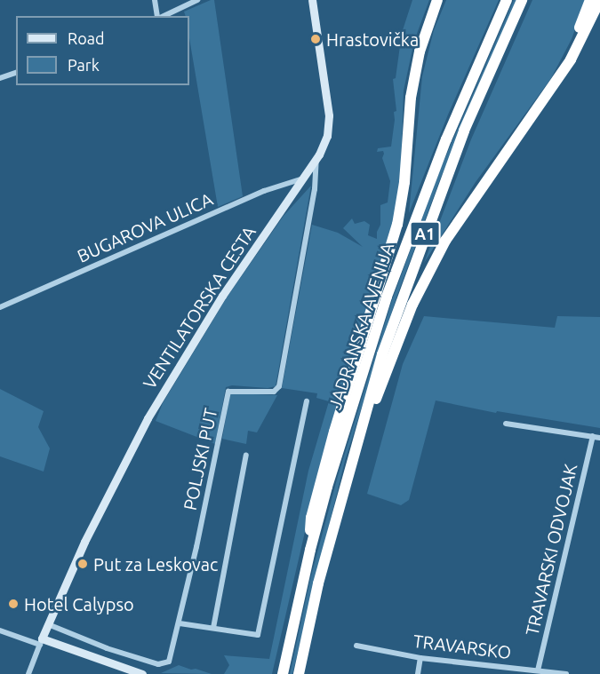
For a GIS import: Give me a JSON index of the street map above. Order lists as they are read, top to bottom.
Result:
{
  "streets": {
    "highway": ["A1", "JADRANSKA AVENIJA"],
    "main road": ["VENTILATORSKA CESTA"],
    "street": [
      "BUGAROVA ULICA",
      "POLJSKI PUT",
      "TRAVARSKI ODVOJAK",
      "TRAVARSKO"
    ]
  },
  "crossings": [
    ["BUGAROVA ULICA", "VENTILATORSKA CESTA"],
    ["VENTILATORSKA CESTA", "POLJSKI PUT"],
    ["TRAVARSKI ODVOJAK", "TRAVARSKO"]
  ],
  "places": ["Hrastovička", "Put za Leskovac", "Hotel Calypso"],
  "legend": ["Road", "Park"]
}
